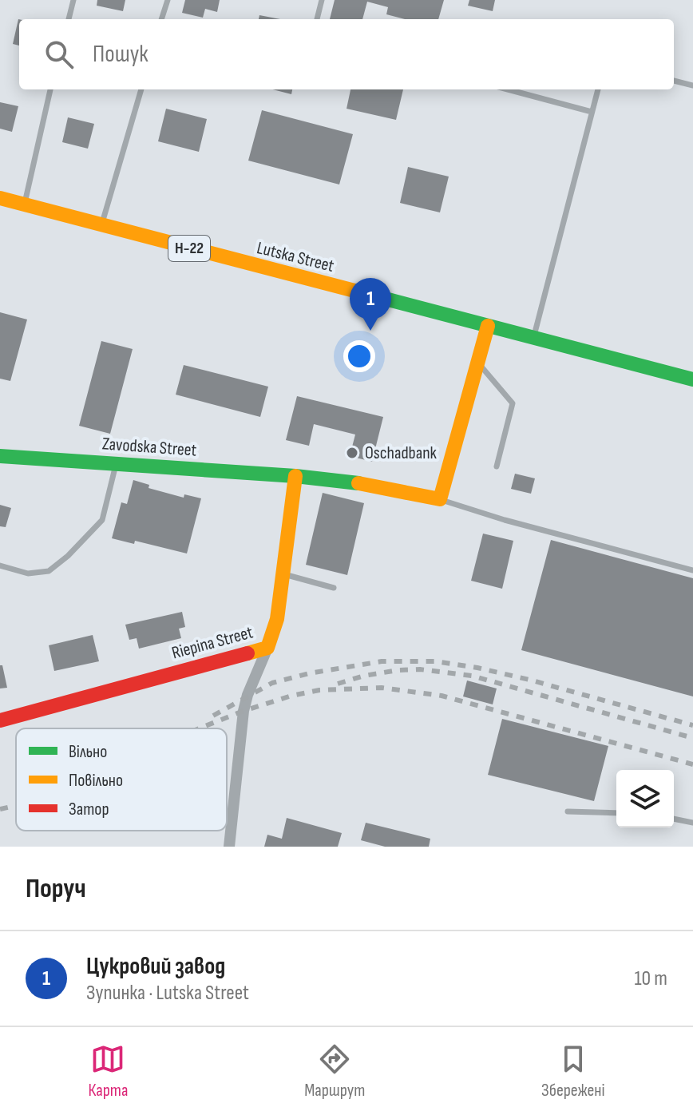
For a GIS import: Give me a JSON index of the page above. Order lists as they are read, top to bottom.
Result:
{
  "streets": {
    "street": [
      "Н-22",
      "Lutska Street",
      "Zavodska Street",
      "Riepina Street"
    ]
  },
  "crossings": [
    ["Zavodska Street", "Riepina Street"]
  ],
  "places": ["Oschadbank"],
  "legend": ["Вільно", "Повільно", "Затор"],
  "page": {
    "search": "Пошук",
    "pins": "1",
    "heading": "Поруч",
    "list": [
      {
        "mark": "1",
        "name": "Цукровий завод",
        "note": "Зупинка · Lutska Street",
        "value": "10 m"
      }
    ],
    "nav": ["Карта", "Маршрут", "Збережені"]
  }
}
